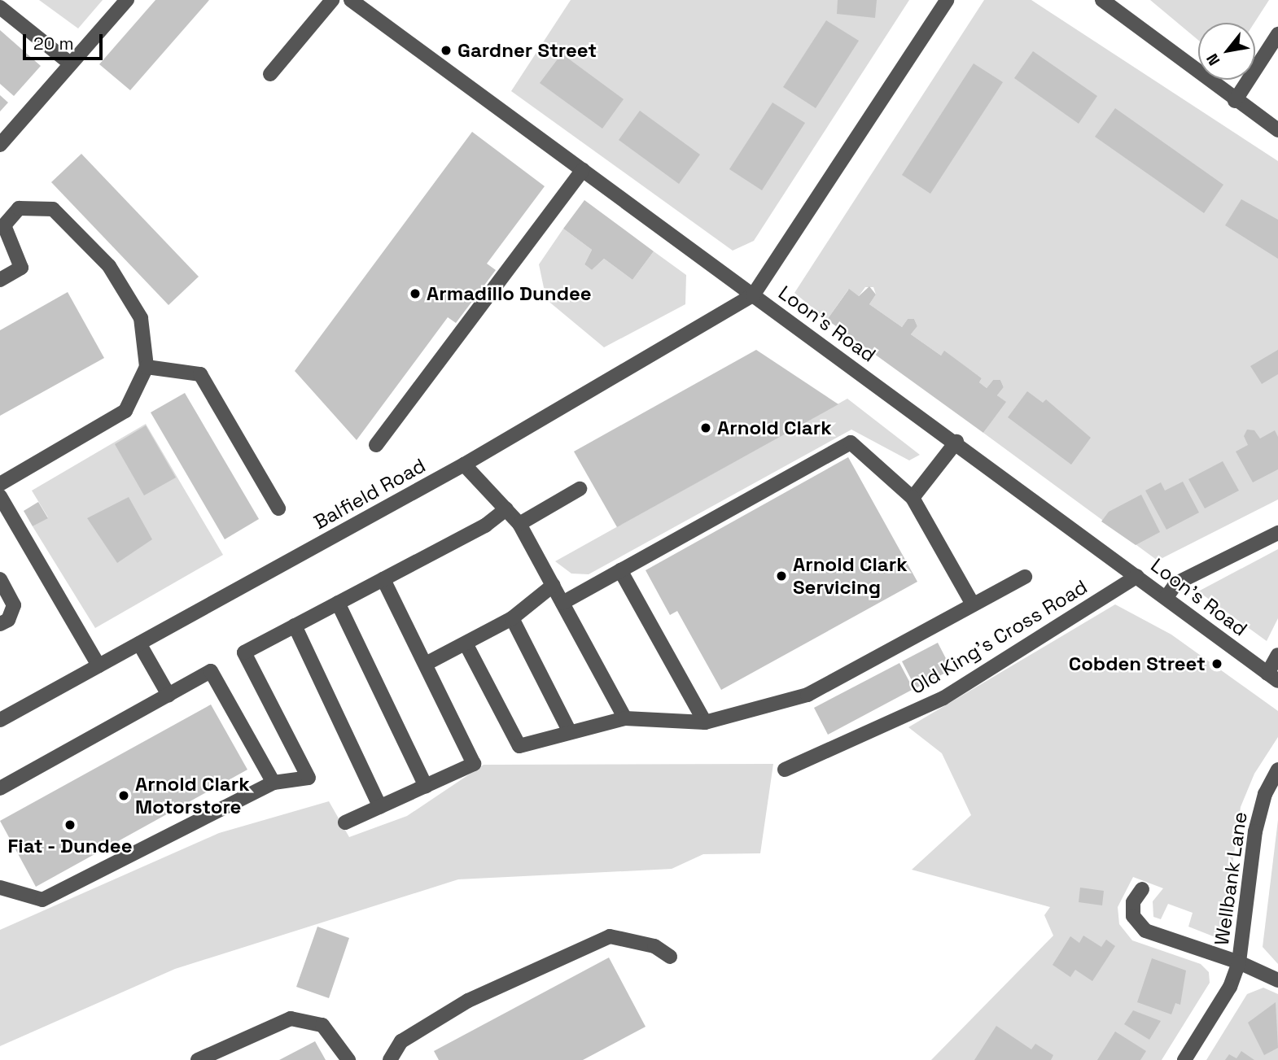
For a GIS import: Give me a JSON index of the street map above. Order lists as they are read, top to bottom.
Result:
{
  "streets": {
    "street": [
      "Loon's Road",
      "Balfield Road",
      "Old King's Cross Road",
      "Wellbank Lane"
    ]
  },
  "crossings": [
    ["Loon's Road", "Balfield Road"],
    ["Loon's Road", "Old King's Cross Road"]
  ],
  "places": [
    "Gardner Street",
    "Armadillo Dundee",
    "Arnold Clark",
    "Arnold Clark Servicing",
    "Cobden Street",
    "Arnold Clark Motorstore",
    "Fiat - Dundee"
  ],
  "scale_bar": "20 m",
  "north": "bottom left"
}
